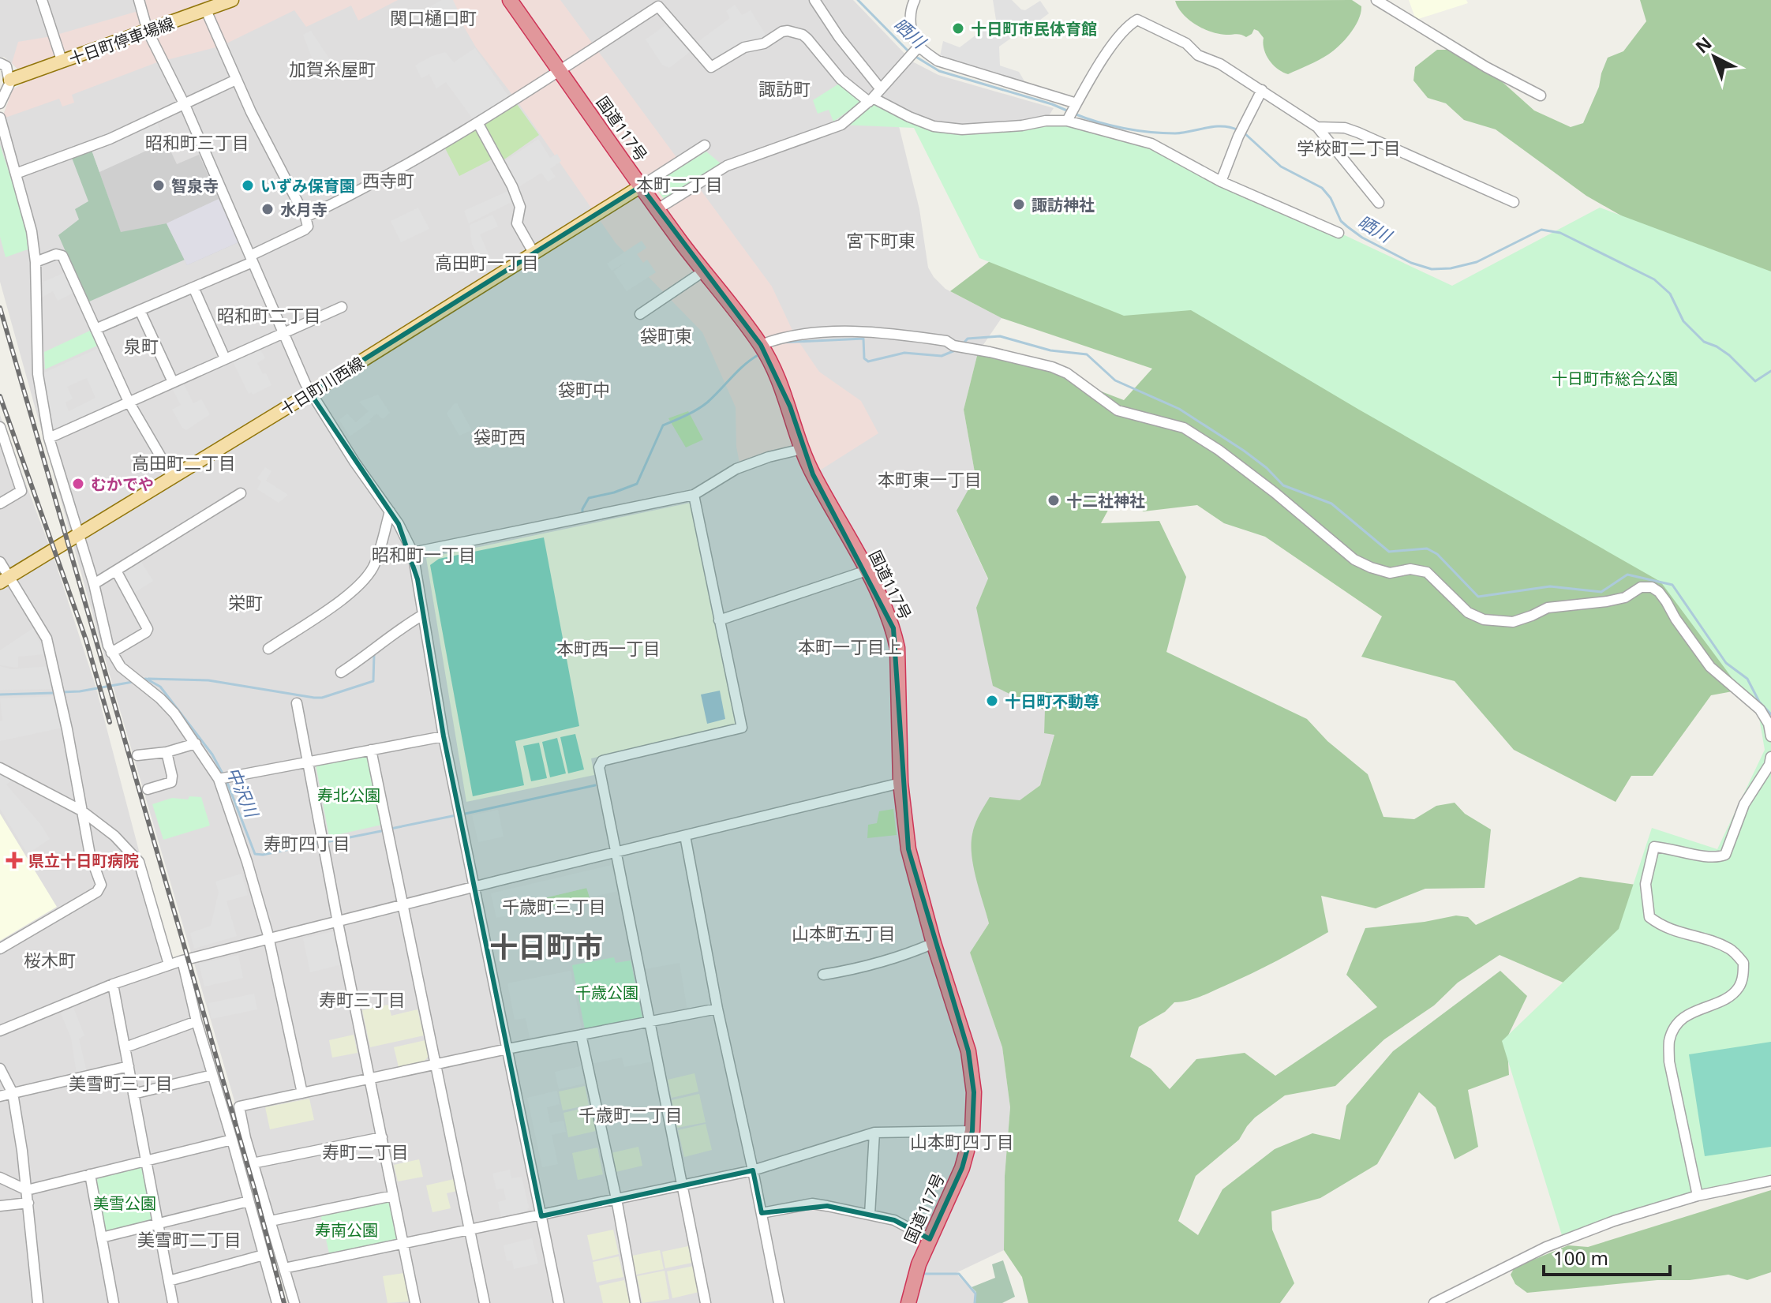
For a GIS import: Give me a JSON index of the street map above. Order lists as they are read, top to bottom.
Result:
{
  "streets": {
    "highway": ["国道117号"],
    "main road": ["十日町停車場線", "十日町川西線"]
  },
  "crossings": [
    ["国道117号", "十日町川西線"]
  ],
  "districts": [
    "関口樋口町",
    "加賀糸屋町",
    "諏訪町",
    "昭和町三丁目",
    "学校町二丁目",
    "西寺町",
    "本町二丁目",
    "宮下町東",
    "高田町一丁目",
    "昭和町二丁目",
    "袋町東",
    "泉町",
    "袋町中",
    "袋町西",
    "高田町二丁目",
    "本町東一丁目",
    "昭和町一丁目",
    "栄町",
    "本町一丁目上",
    "本町西一丁目",
    "寿町四丁目",
    "千歳町三丁目",
    "山本町五丁目",
    "十日町市",
    "桜木町",
    "寿町三丁目",
    "美雪町三丁目",
    "千歳町二丁目",
    "山本町四丁目",
    "寿町二丁目",
    "美雪町二丁目"
  ],
  "water": ["晒川", "中沢川"],
  "parks": [
    "十日町市総合公園",
    "寿北公園",
    "千歳公園",
    "美雪公園",
    "寿南公園"
  ],
  "places": {
    "other": [
      "十日町市民体育館",
      "智泉寺",
      "いずみ保育園",
      "諏訪神社",
      "水月寺",
      "むかでや",
      "十二社神社",
      "十日町不動尊"
    ],
    "health": ["県立十日町病院"]
  },
  "scale_bar": "100 m",
  "north": "top left"
}
